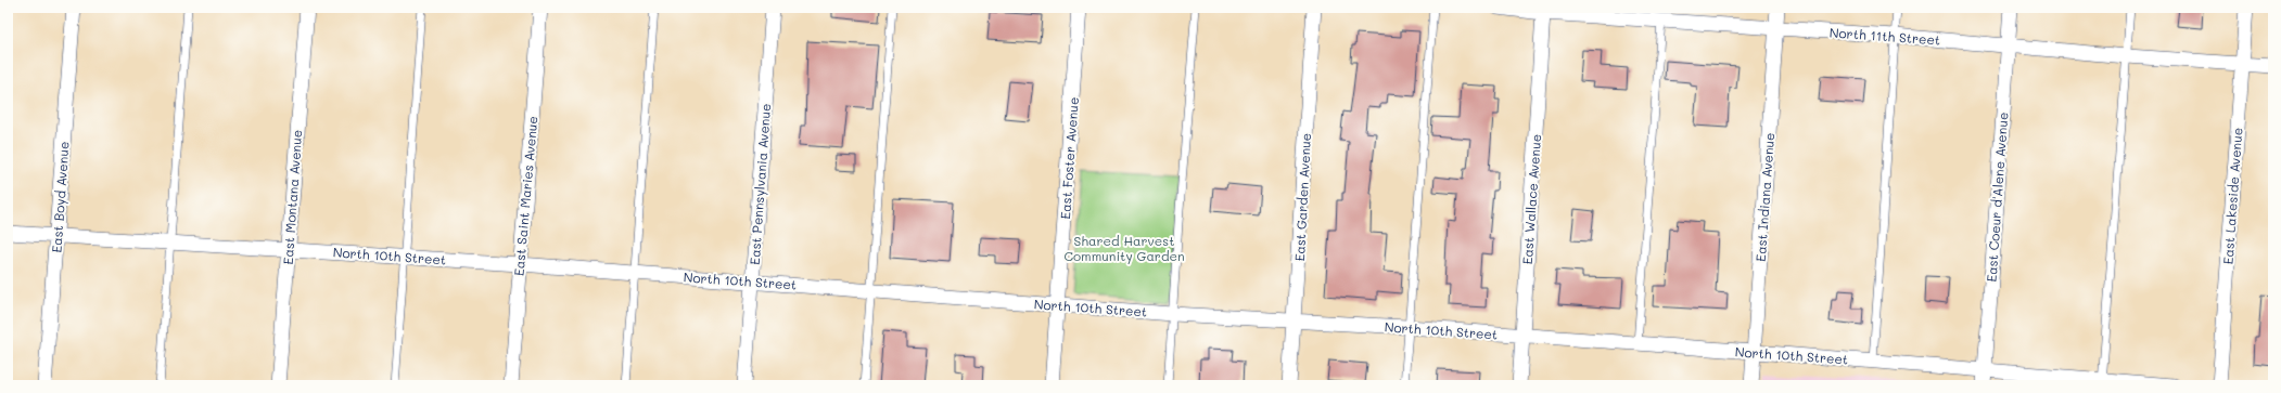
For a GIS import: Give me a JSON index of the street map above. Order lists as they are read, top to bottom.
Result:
{
  "streets": {
    "street": [
      "North 11th Street",
      "East Foster Avenue",
      "East Pennsylvania Avenue",
      "East Saint Maries Avenue",
      "East Lakeside Avenue",
      "East Boyd Avenue",
      "East Montana Avenue",
      "East Garden Avenue",
      "East Indiana Avenue",
      "East Coeur d'Alene Avenue",
      "East Wallace Avenue",
      "North 10th Street"
    ]
  },
  "crossings": [
    ["North 11th Street", "East Lakeside Avenue"],
    ["North 11th Street", "East Indiana Avenue"],
    ["North 11th Street", "East Coeur d'Alene Avenue"],
    ["North 11th Street", "East Wallace Avenue"],
    ["East Foster Avenue", "North 10th Street"],
    ["East Pennsylvania Avenue", "North 10th Street"],
    ["East Saint Maries Avenue", "North 10th Street"],
    ["East Boyd Avenue", "North 10th Street"],
    ["East Montana Avenue", "North 10th Street"],
    ["East Garden Avenue", "North 10th Street"],
    ["East Indiana Avenue", "North 10th Street"],
    ["East Coeur d'Alene Avenue", "North 10th Street"],
    ["East Wallace Avenue", "North 10th Street"]
  ],
  "parks": ["Shared Harvest Community Garden"]
}
